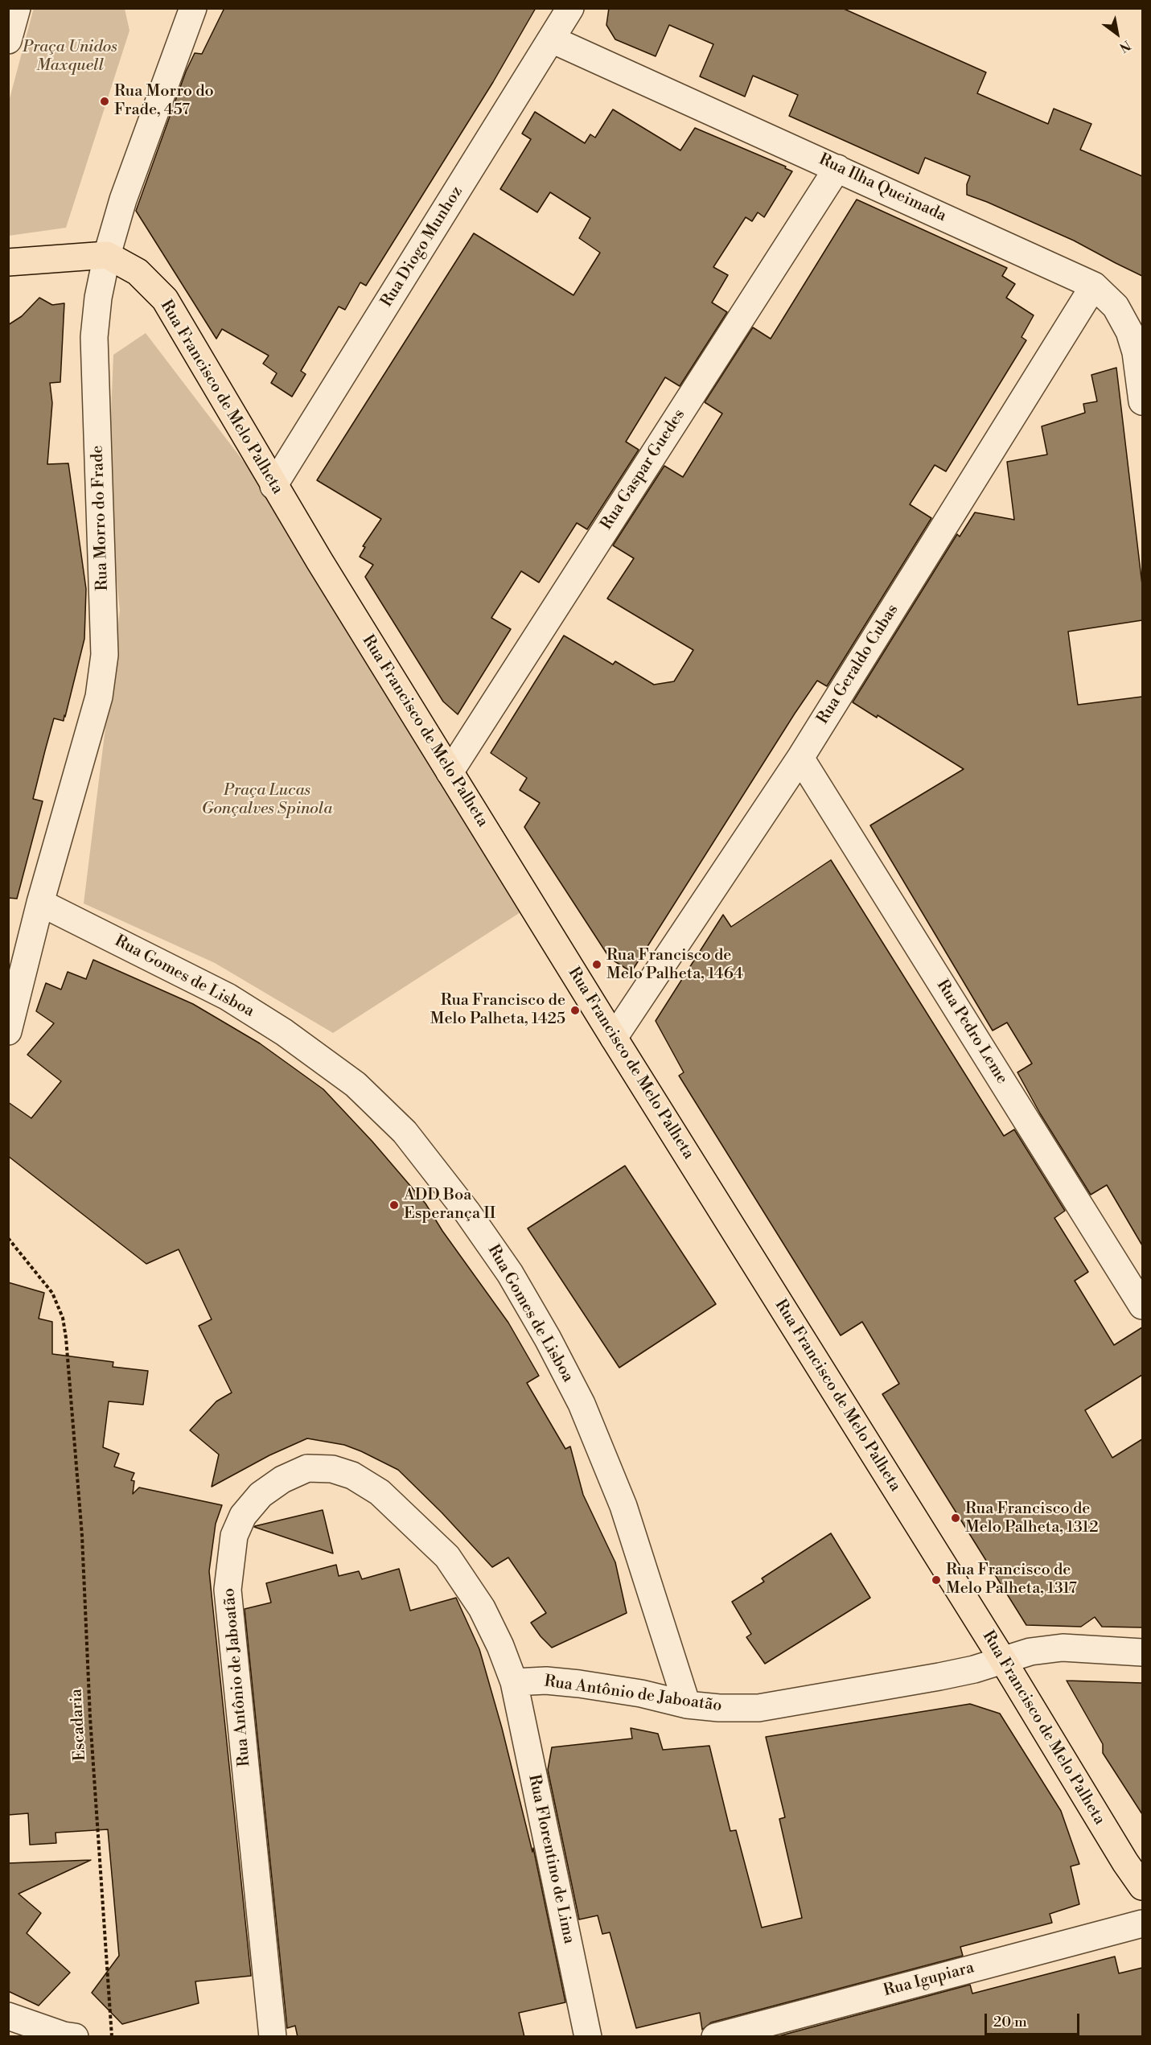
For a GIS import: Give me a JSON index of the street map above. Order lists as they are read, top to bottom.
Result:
{
  "streets": {
    "main road": ["Rua Francisco de Melo Palheta"],
    "street": [
      "Rua Ilha Queimada",
      "Rua Diogo Munhoz",
      "Rua Gaspar Guedes",
      "Rua Morro do Frade",
      "Rua Geraldo Cubas",
      "Rua Gomes de Lisboa",
      "Rua Pedro Leme",
      "Rua Antônio de Jaboatão",
      "Rua Florentino de Lima",
      "Rua Igupiara"
    ],
    "path": ["Escadaria"]
  },
  "crossings": [
    ["Rua Ilha Queimada", "Rua Diogo Munhoz"],
    ["Rua Ilha Queimada", "Rua Gaspar Guedes"],
    ["Rua Ilha Queimada", "Rua Geraldo Cubas"],
    ["Rua Diogo Munhoz", "Rua Francisco de Melo Palheta"],
    ["Rua Francisco de Melo Palheta", "Rua Gaspar Guedes"],
    ["Rua Francisco de Melo Palheta", "Rua Morro do Frade"],
    ["Rua Francisco de Melo Palheta", "Rua Geraldo Cubas"],
    ["Rua Francisco de Melo Palheta", "Rua Antônio de Jaboatão"],
    ["Rua Morro do Frade", "Rua Gomes de Lisboa"],
    ["Rua Geraldo Cubas", "Rua Pedro Leme"],
    ["Rua Gomes de Lisboa", "Rua Antônio de Jaboatão"],
    ["Rua Antônio de Jaboatão", "Rua Florentino de Lima"]
  ],
  "parks": ["Praça Unidos Maxquell", "Praça Lucas Gonçalves Spinola"],
  "places": [
    "Rua Morro do Frade, 457",
    "Rua Francisco de Melo Palheta, 1464",
    "Rua Francisco de Melo Palheta, 1425",
    "ADD Boa Esperança II",
    "Rua Francisco de Melo Palheta, 1312",
    "Rua Francisco de Melo Palheta, 1317"
  ],
  "scale_bar": "20 m",
  "north": "bottom right"
}
